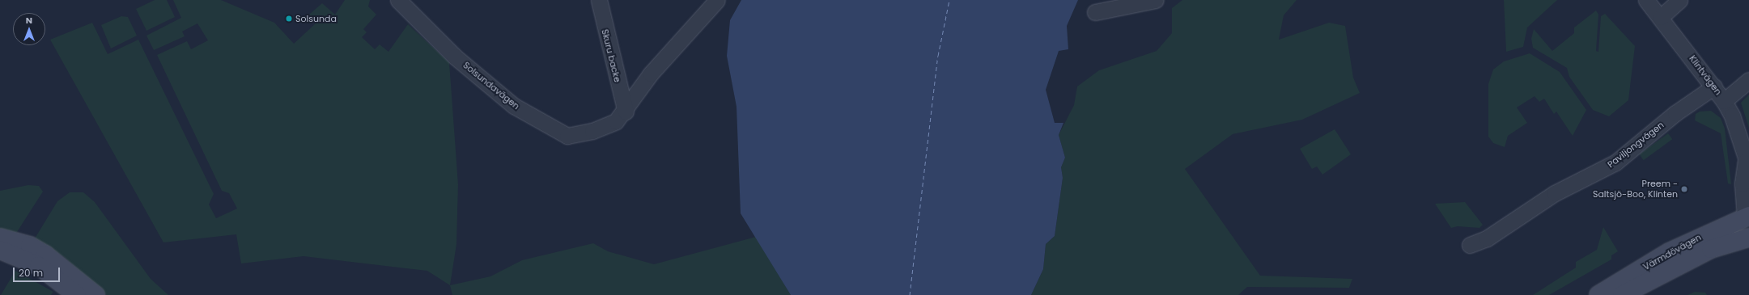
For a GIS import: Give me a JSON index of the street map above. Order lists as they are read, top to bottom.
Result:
{
  "streets": {
    "main road": ["Värmdövägen"],
    "street": [
      "Skuru backe",
      "Klintvägen",
      "Solsundavägen",
      "Paviljongvägen"
    ]
  },
  "crossings": [
    ["Skuru backe", "Solsundavägen"],
    ["Klintvägen", "Paviljongvägen"],
    ["Klintvägen", "Värmdövägen"]
  ],
  "places": ["Solsunda", "Preem - Saltsjö-Boo, Klinten"],
  "scale_bar": "20 m",
  "north": "top"
}
